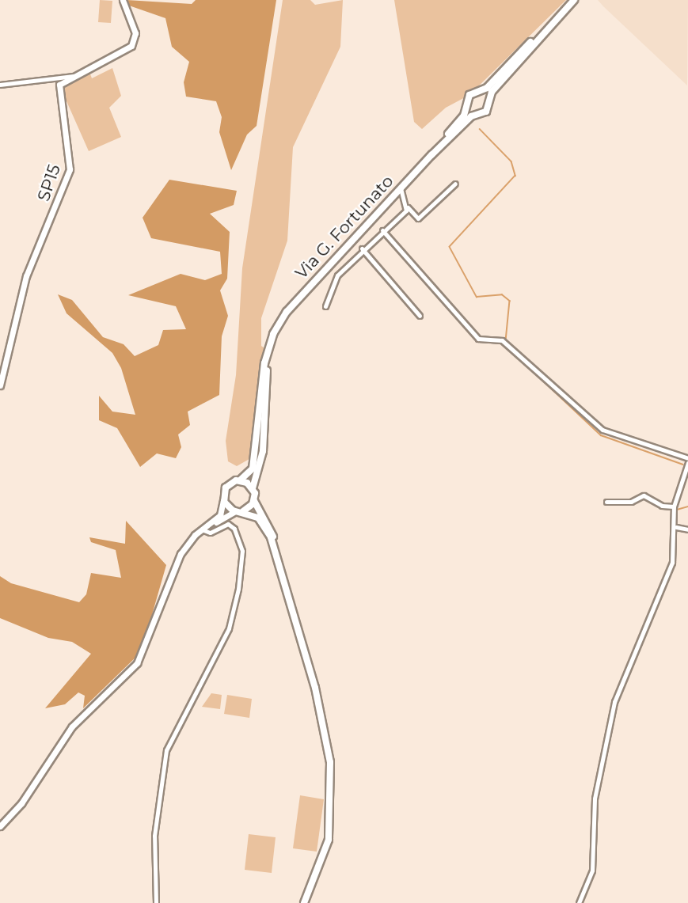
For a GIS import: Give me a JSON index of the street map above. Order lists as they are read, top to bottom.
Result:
{
  "streets": {
    "main road": ["Via G. Fortunato"],
    "street": ["SP15"]
  }
}
